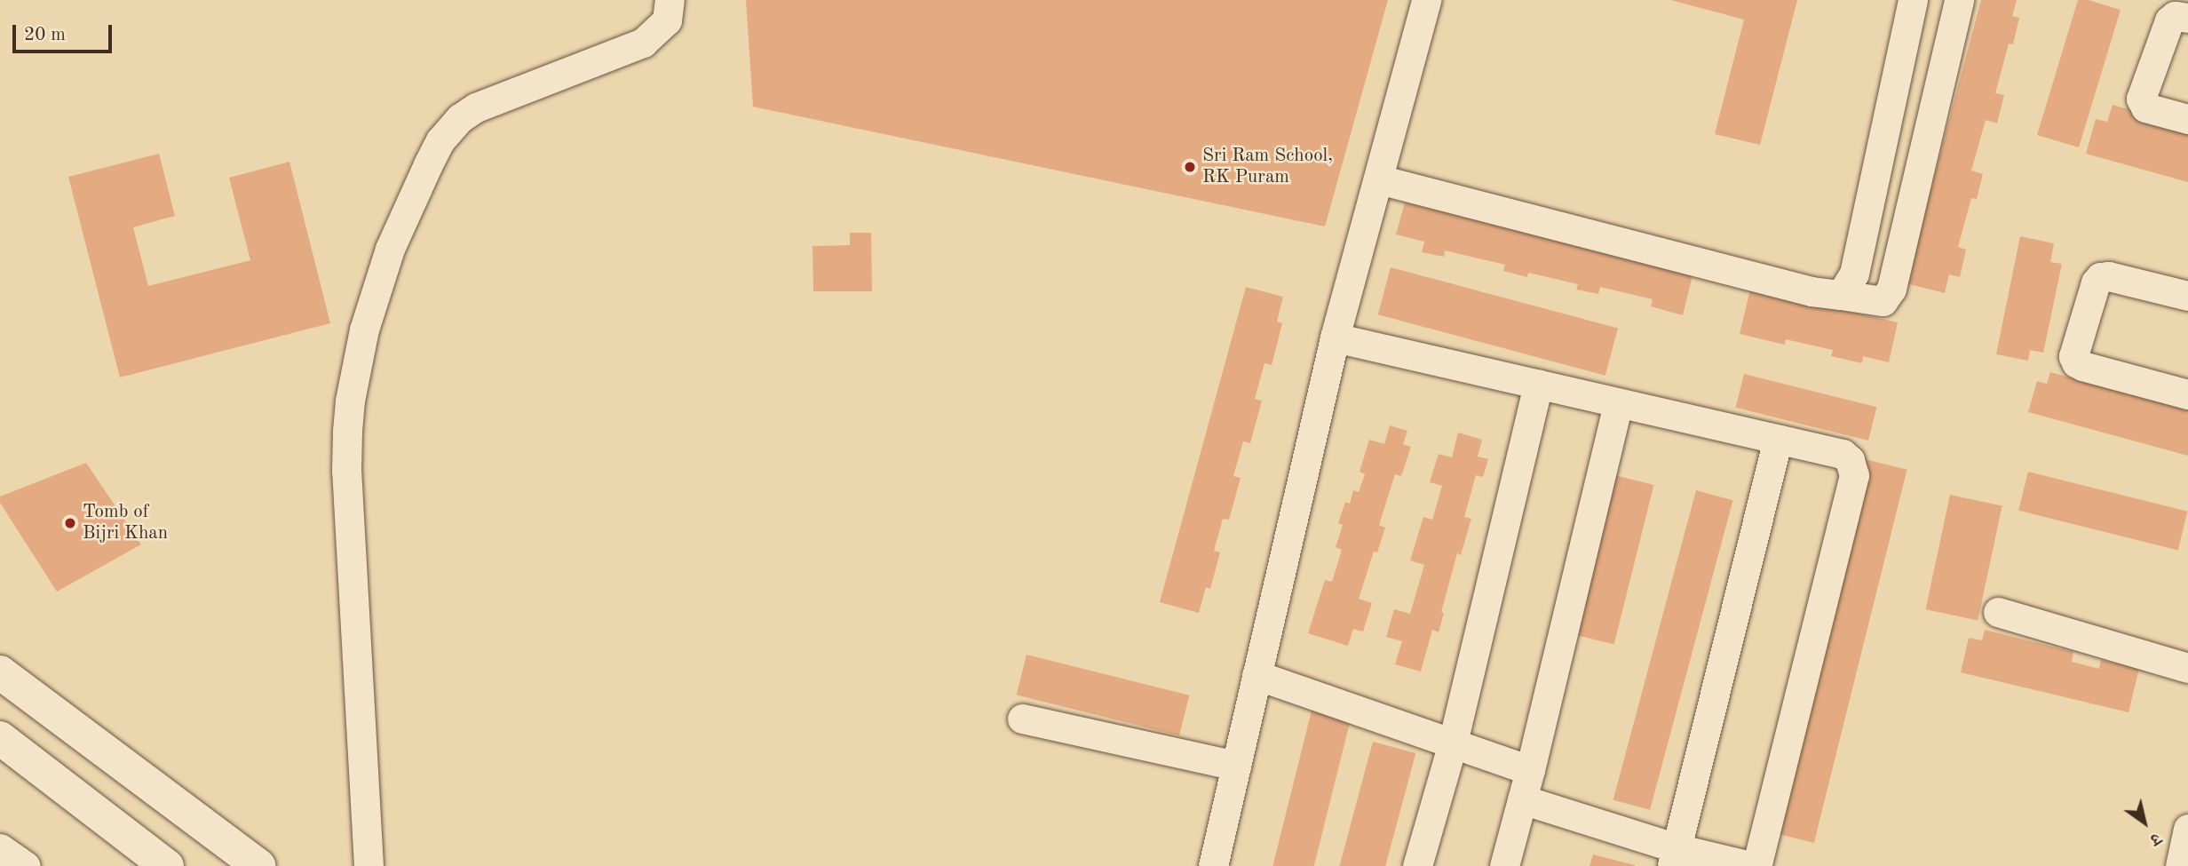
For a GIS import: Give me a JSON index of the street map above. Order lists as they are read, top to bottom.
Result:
{
  "places": ["Sri Ram School, RK Puram", "Tomb of Bijri Khan"],
  "scale_bar": "20 m",
  "north": "bottom right"
}
